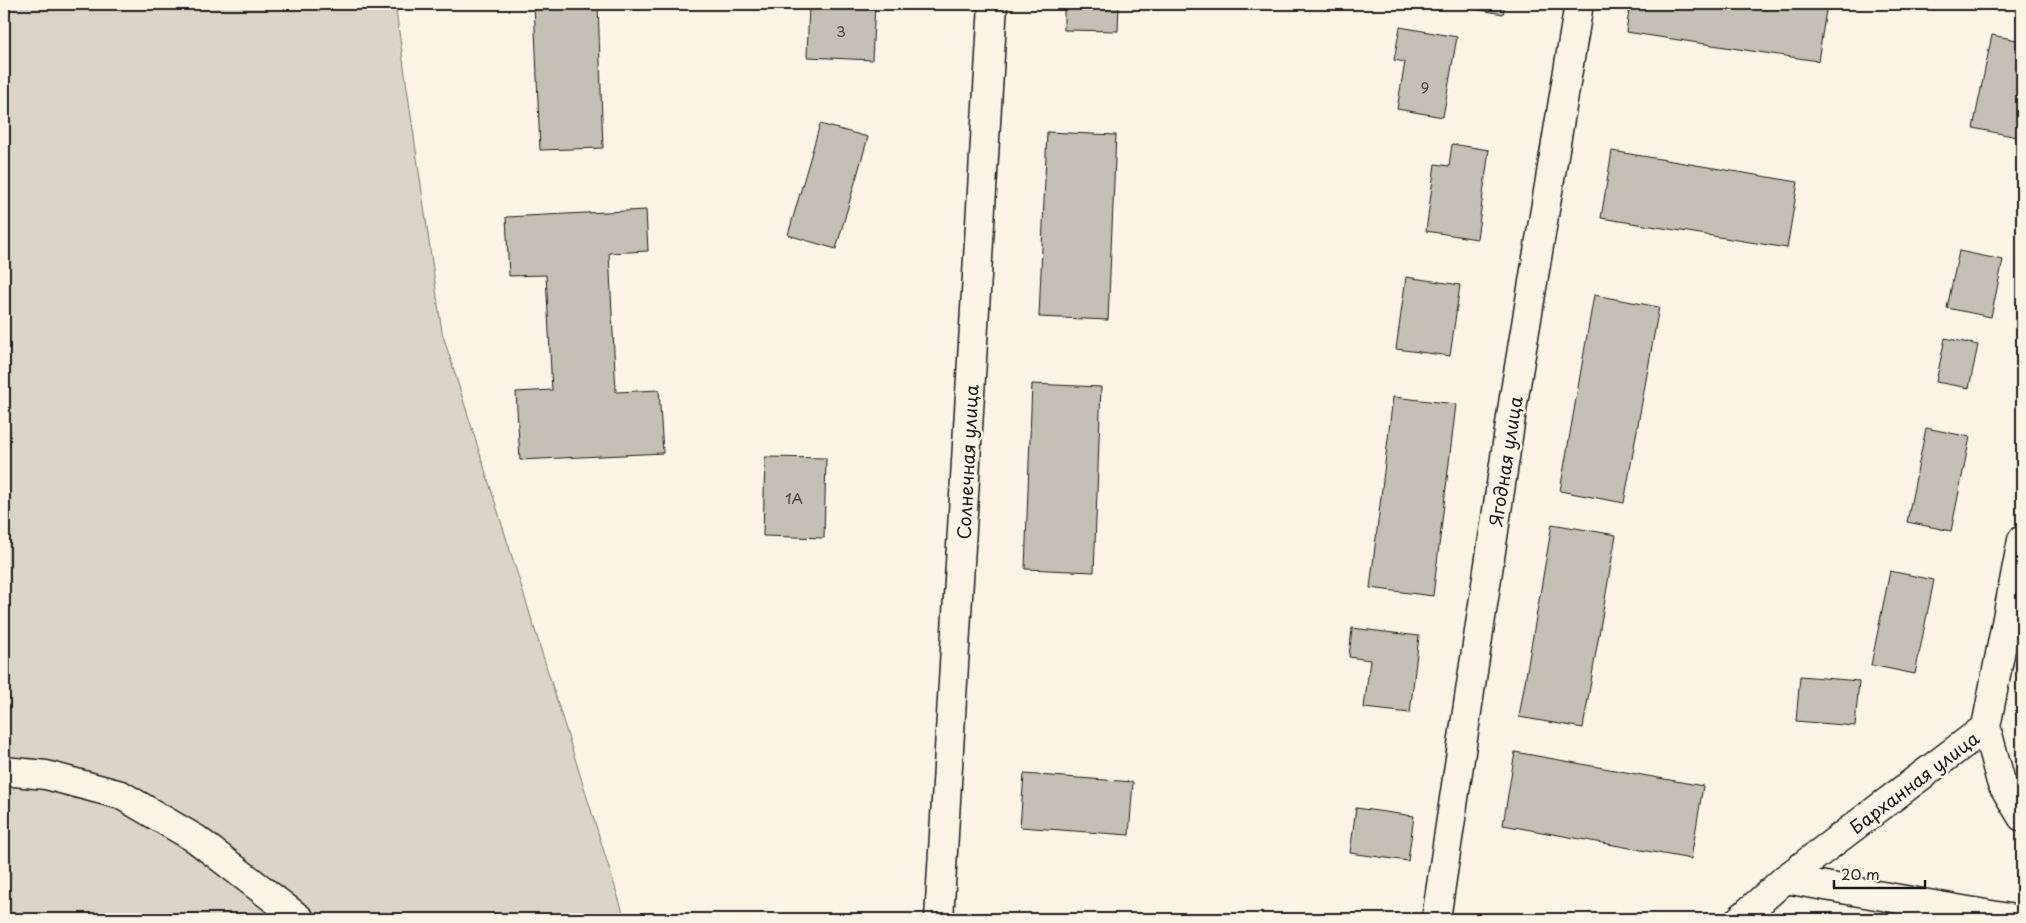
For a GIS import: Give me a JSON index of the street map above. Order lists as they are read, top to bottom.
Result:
{
  "streets": {
    "street": ["Ягодная улица", "Солнечная улица", "Барханная улица"]
  },
  "house_numbers": ["3", "9", "1А"],
  "scale_bar": "20 m"
}
